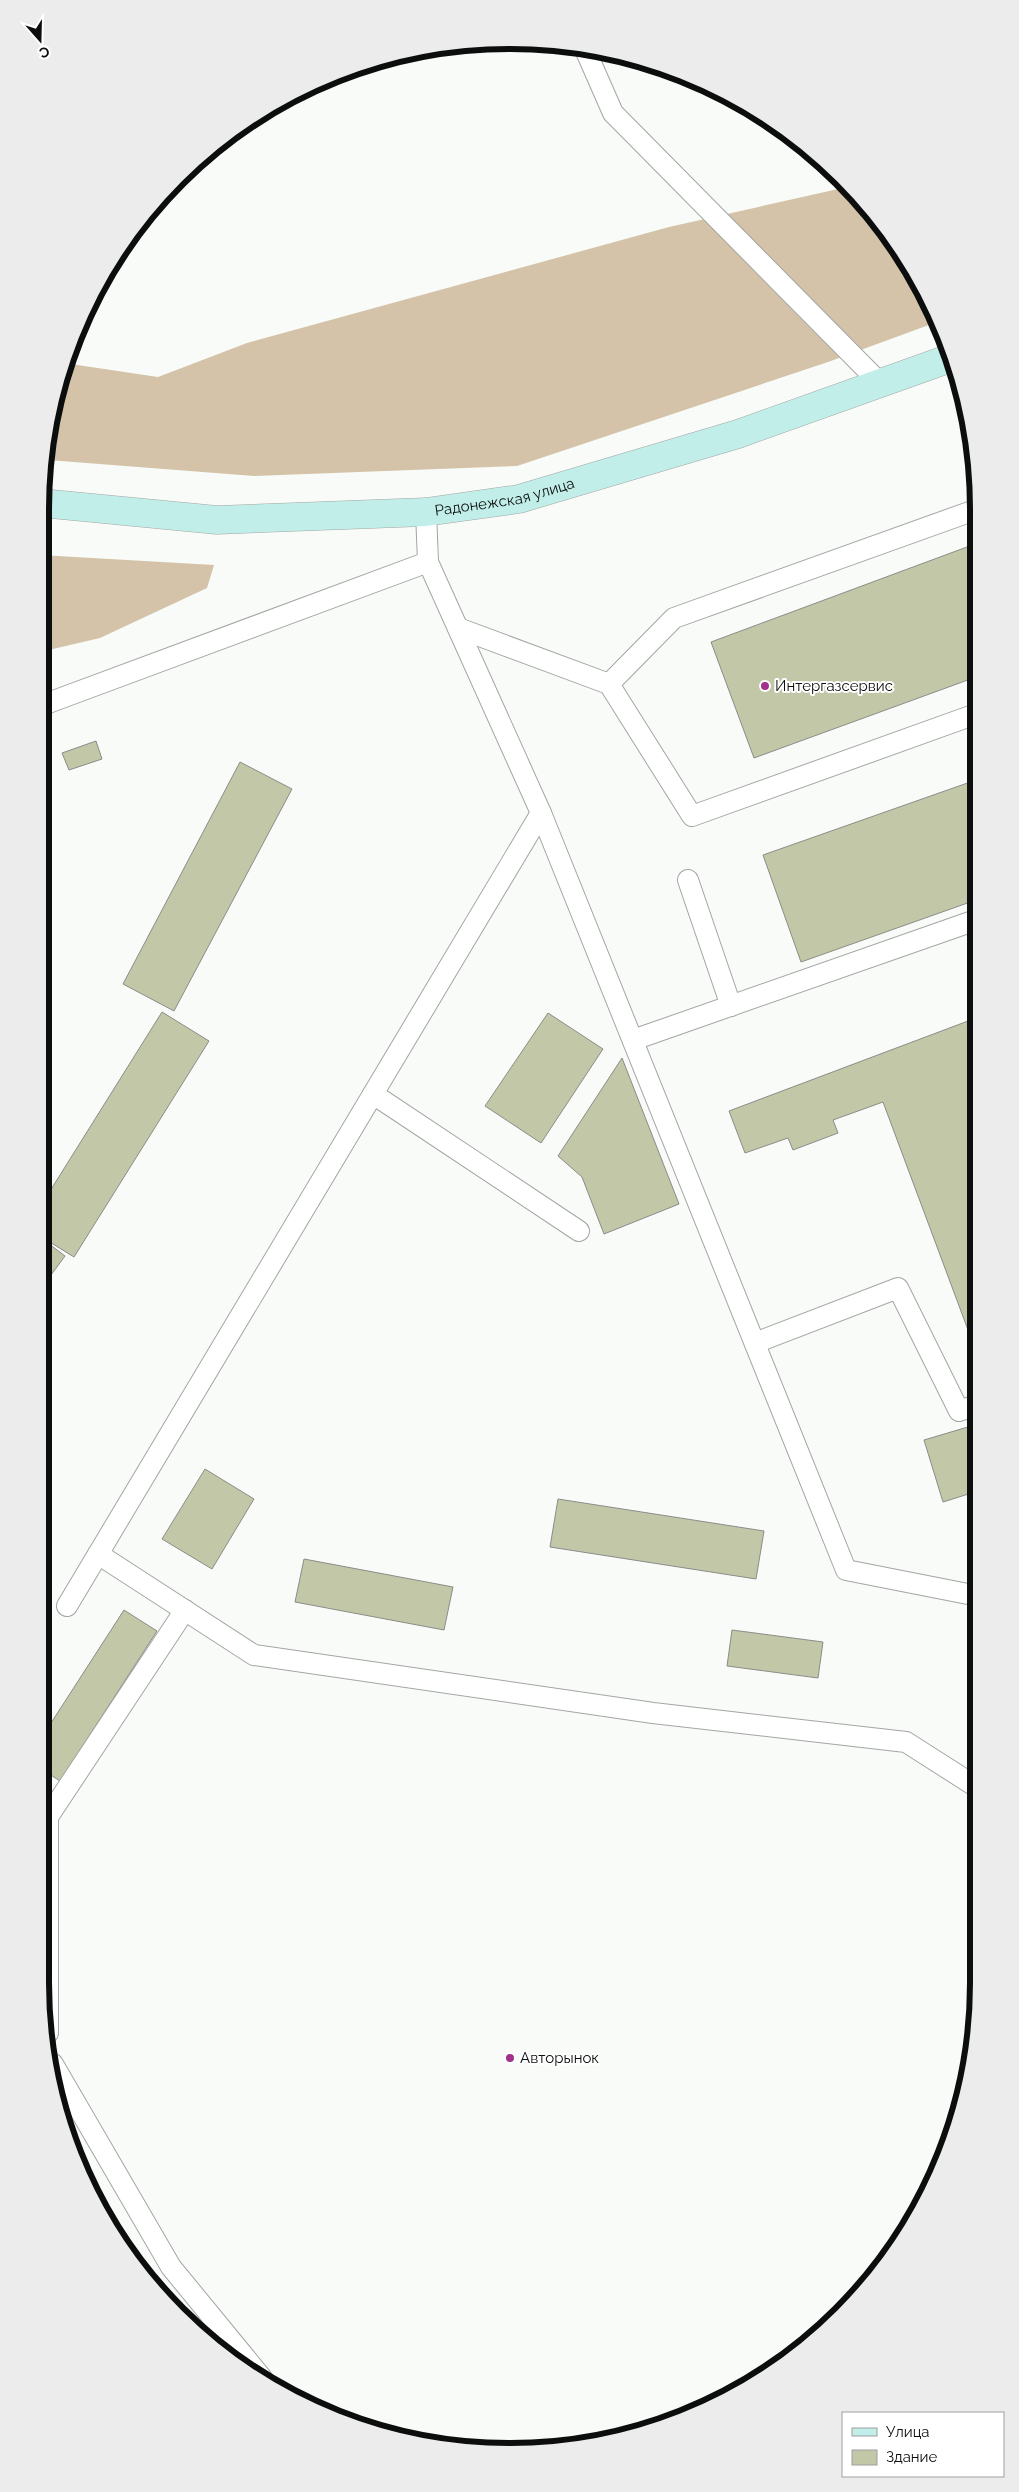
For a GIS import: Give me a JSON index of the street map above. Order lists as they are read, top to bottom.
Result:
{
  "streets": {
    "street": ["Радонежская улица"]
  },
  "places": ["Интергазсервис", "Авторынок"],
  "legend": ["Улица", "Здание"],
  "north": "bottom"
}
